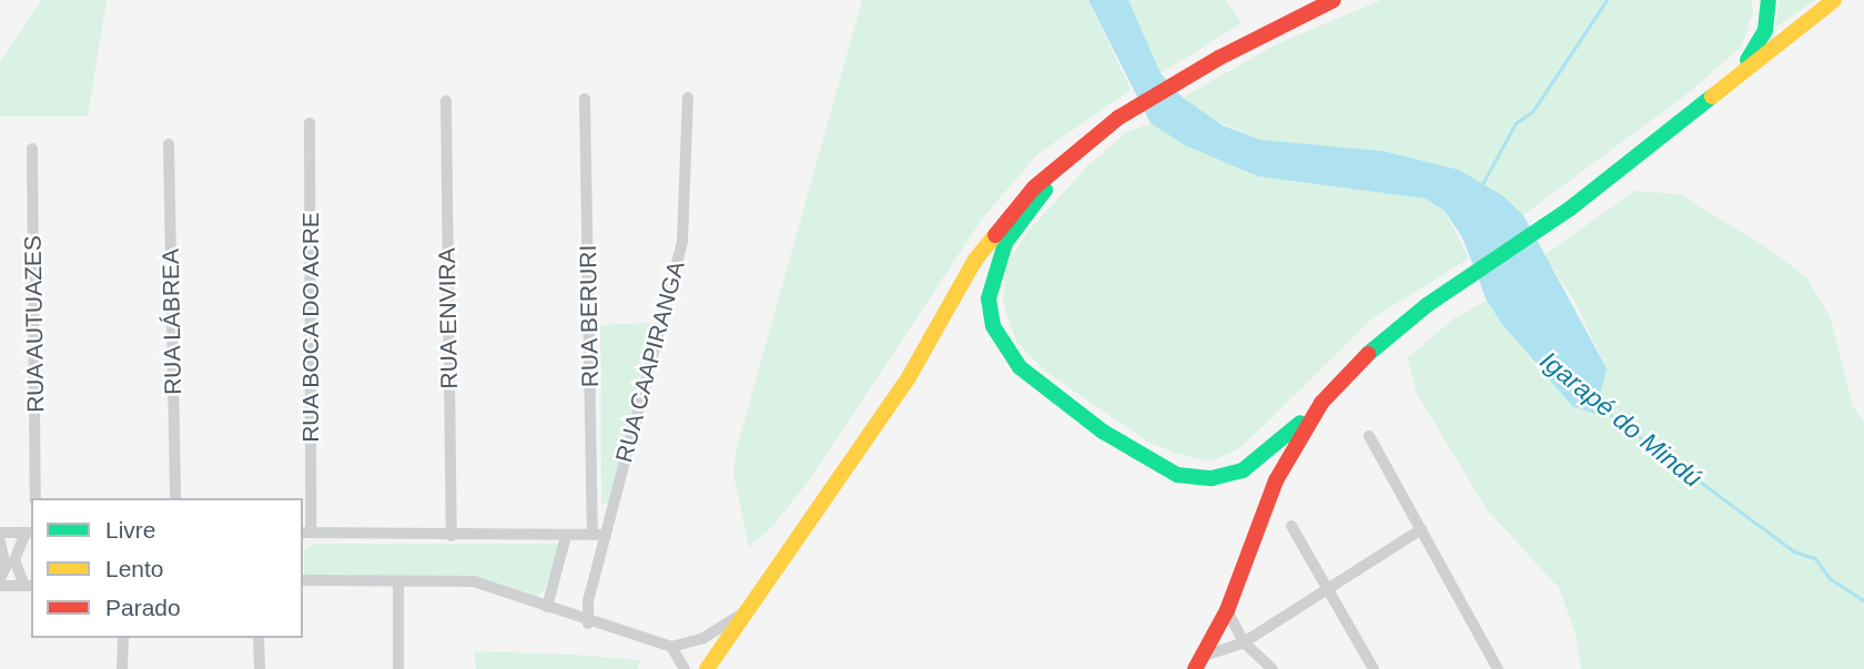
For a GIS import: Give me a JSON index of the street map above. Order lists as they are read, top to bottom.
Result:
{
  "streets": {
    "street": [
      "RUA BERURI",
      "RUA ENVIRA",
      "RUA LÁBREA",
      "RUA AUTUAZES",
      "RUA BOCA DO ACRE",
      "RUA CAAPIRANGA"
    ]
  },
  "crossings": [
    ["RUA BERURI", "RUA CAAPIRANGA"]
  ],
  "water": ["Igarapé do Mindú"],
  "legend": ["Livre", "Lento", "Parado"]
}
